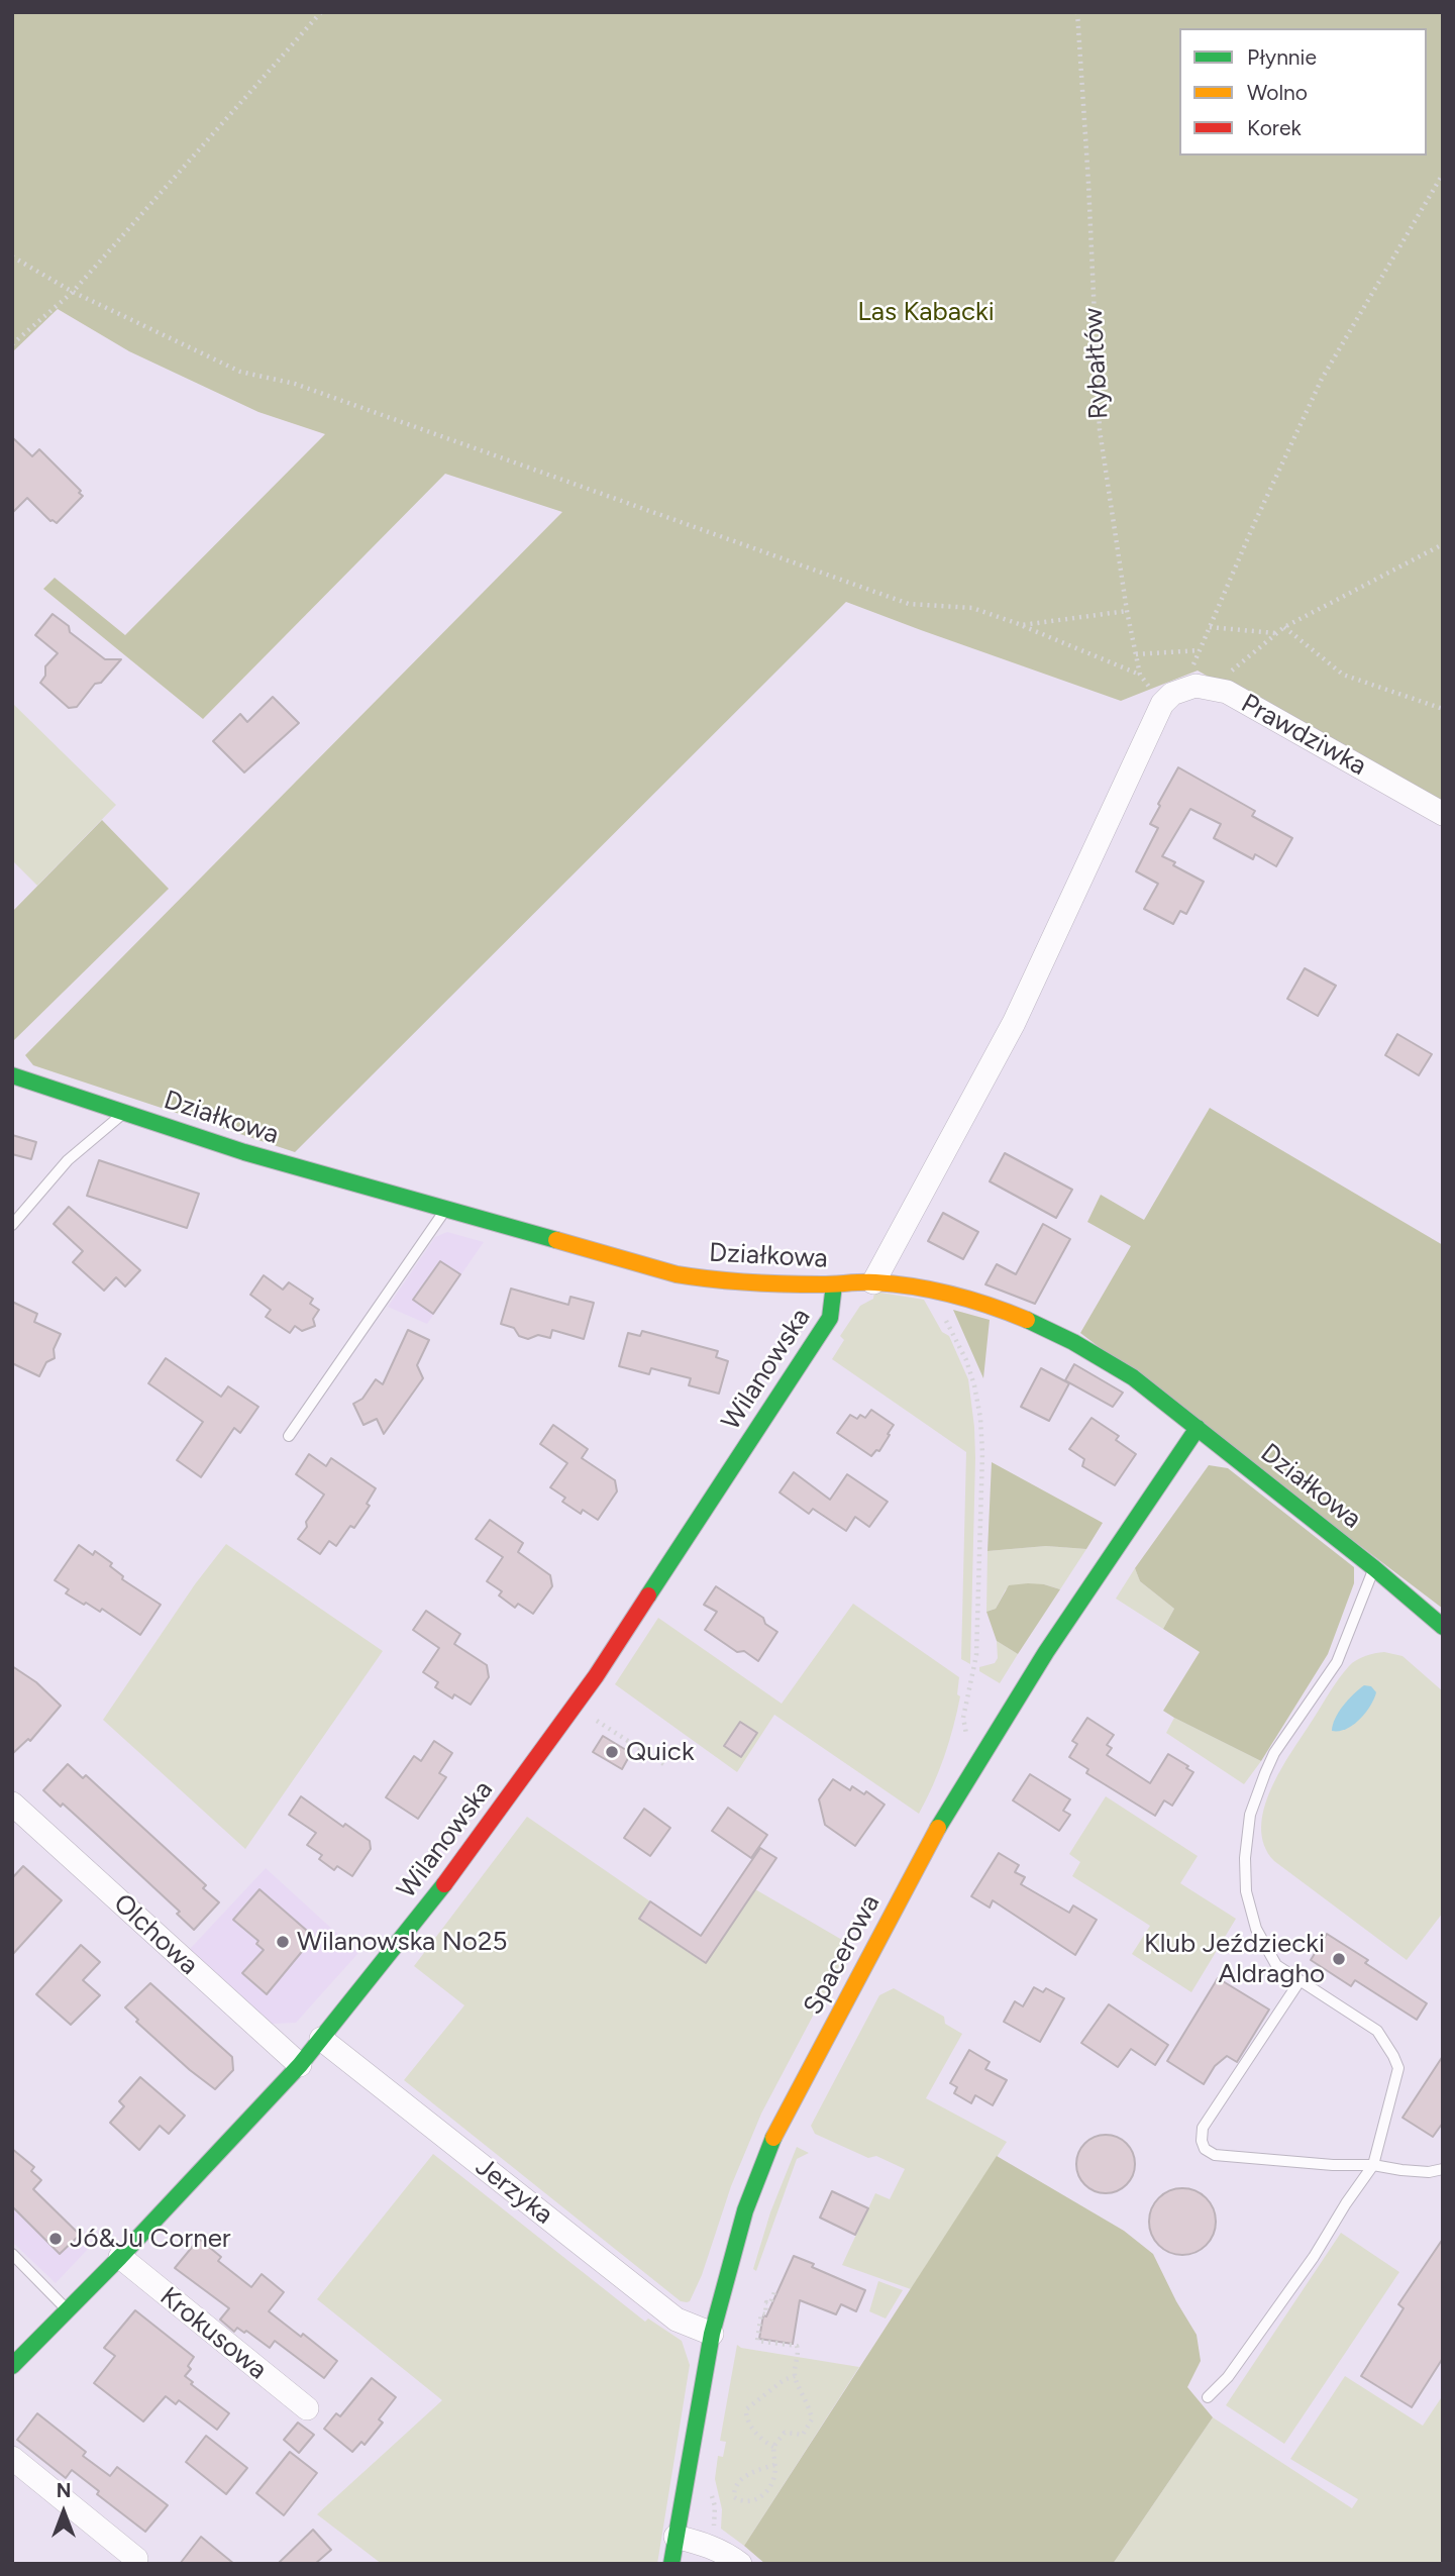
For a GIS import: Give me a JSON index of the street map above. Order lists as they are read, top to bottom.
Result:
{
  "streets": {
    "street": [
      "Prawdziwka",
      "Działkowa",
      "Wilanowska",
      "Olchowa",
      "Spacerowa",
      "Jerzyka",
      "Krokusowa"
    ],
    "path": ["Rybałtów"]
  },
  "crossings": [
    ["Działkowa", "Wilanowska"],
    ["Działkowa", "Spacerowa"],
    ["Wilanowska", "Olchowa"],
    ["Wilanowska", "Jerzyka"],
    ["Wilanowska", "Krokusowa"],
    ["Spacerowa", "Jerzyka"]
  ],
  "parks": ["Las Kabacki"],
  "places": [
    "Quick",
    "Wilanowska No25",
    "Klub Jeździecki Aldragho",
    "Jó&Ju Corner"
  ],
  "legend": ["Płynnie", "Wolno", "Korek"],
  "north": "top"
}
